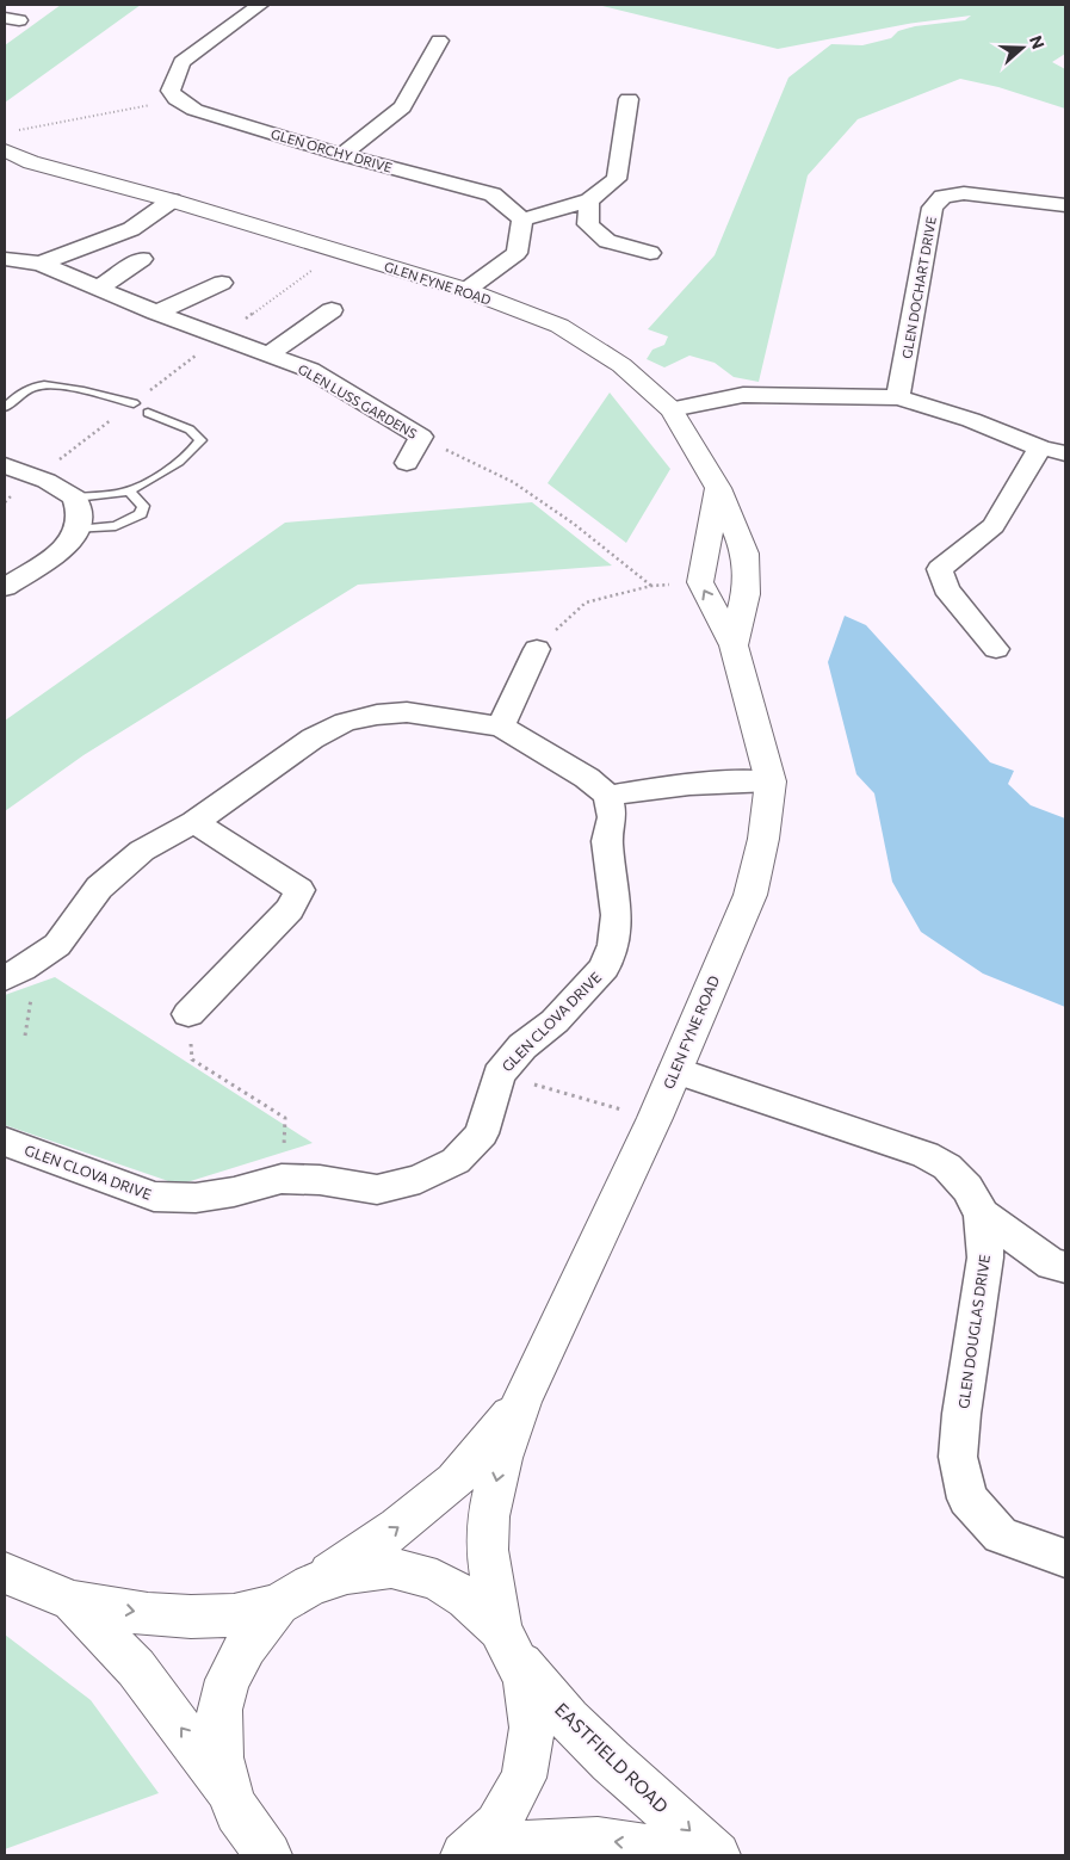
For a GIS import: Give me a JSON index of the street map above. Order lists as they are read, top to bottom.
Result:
{
  "streets": {
    "street": [
      "GLEN ORCHY DRIVE",
      "GLEN FYNE ROAD",
      "GLEN DOCHART DRIVE",
      "GLEN LUSS GARDENS",
      "GLEN CLOVA DRIVE",
      "GLEN DOUGLAS DRIVE",
      "EASTFIELD ROAD"
    ]
  },
  "crossings": [
    ["GLEN FYNE ROAD", "GLEN DOUGLAS DRIVE"],
    ["GLEN FYNE ROAD", "EASTFIELD ROAD"]
  ],
  "one_way": ["EASTFIELD ROAD"],
  "north": "right"
}
